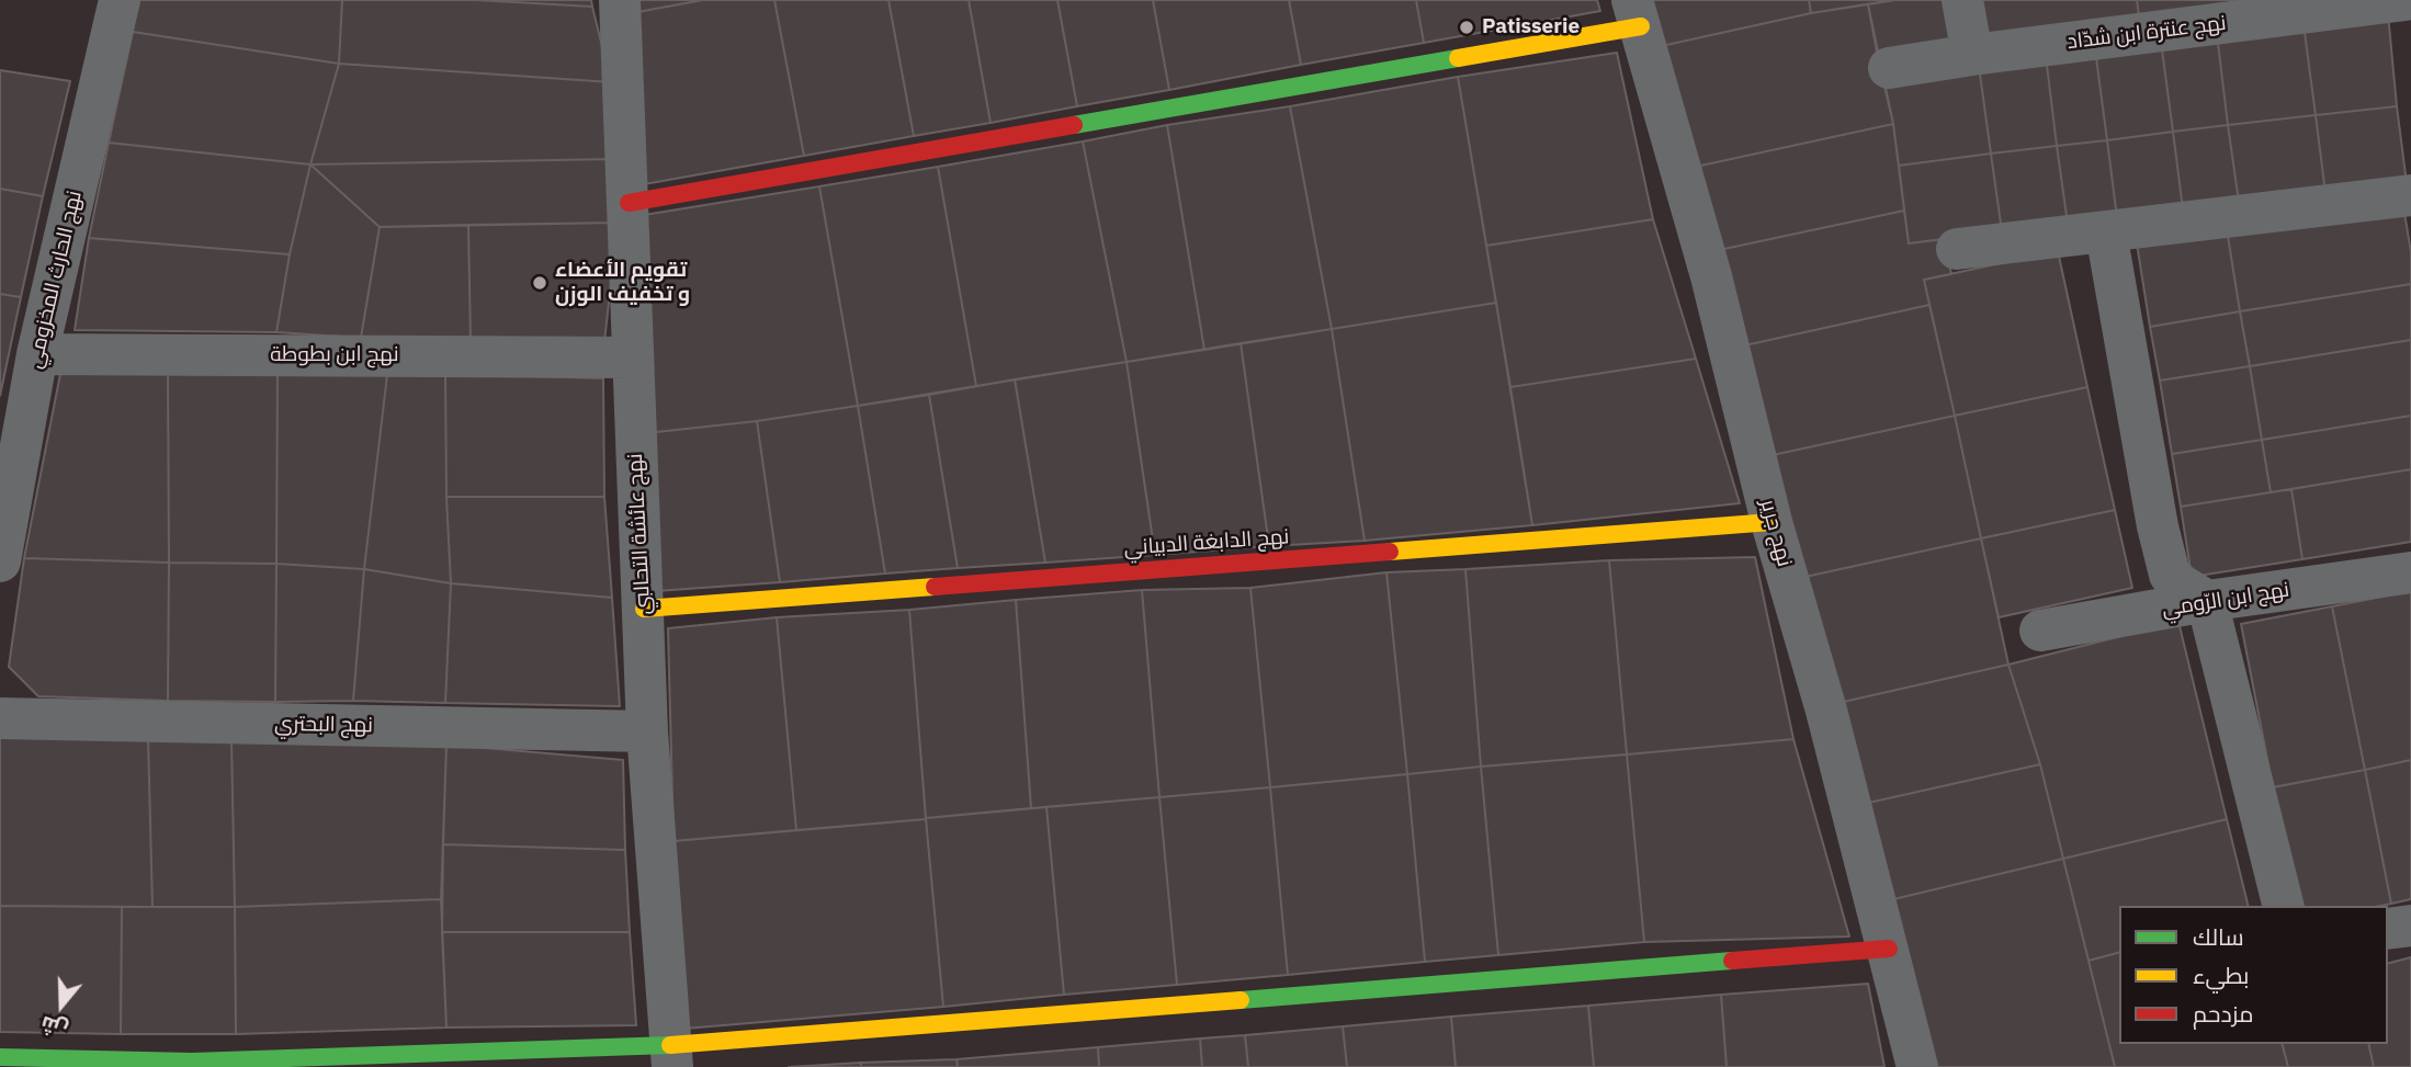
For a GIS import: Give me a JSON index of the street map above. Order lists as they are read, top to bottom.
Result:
{
  "streets": {
    "street": [
      "نهج عنترة ابن شدّاد",
      "نهج الحارث المخزومي",
      "نهج ابن بطوطة",
      "نهج جرير",
      "نهج عائشة التحالبي",
      "نهج الدابغة الدبياني",
      "نهج ابن الرّومي",
      "نهج البحتري"
    ]
  },
  "crossings": [
    ["نهج الحارث المخزومي", "نهج ابن بطوطة"],
    ["نهج ابن بطوطة", "نهج عائشة التحالبي"],
    ["نهج جرير", "نهج الدابغة الدبياني"],
    ["نهج عائشة التحالبي", "نهج الدابغة الدبياني"],
    ["نهج عائشة التحالبي", "نهج البحتري"]
  ],
  "places": ["Patisserie", "تقويم الأعضاء و تخفيف الوزن"],
  "legend": ["سالك", "بطيء", "مزدحم"],
  "north": "bottom"
}
